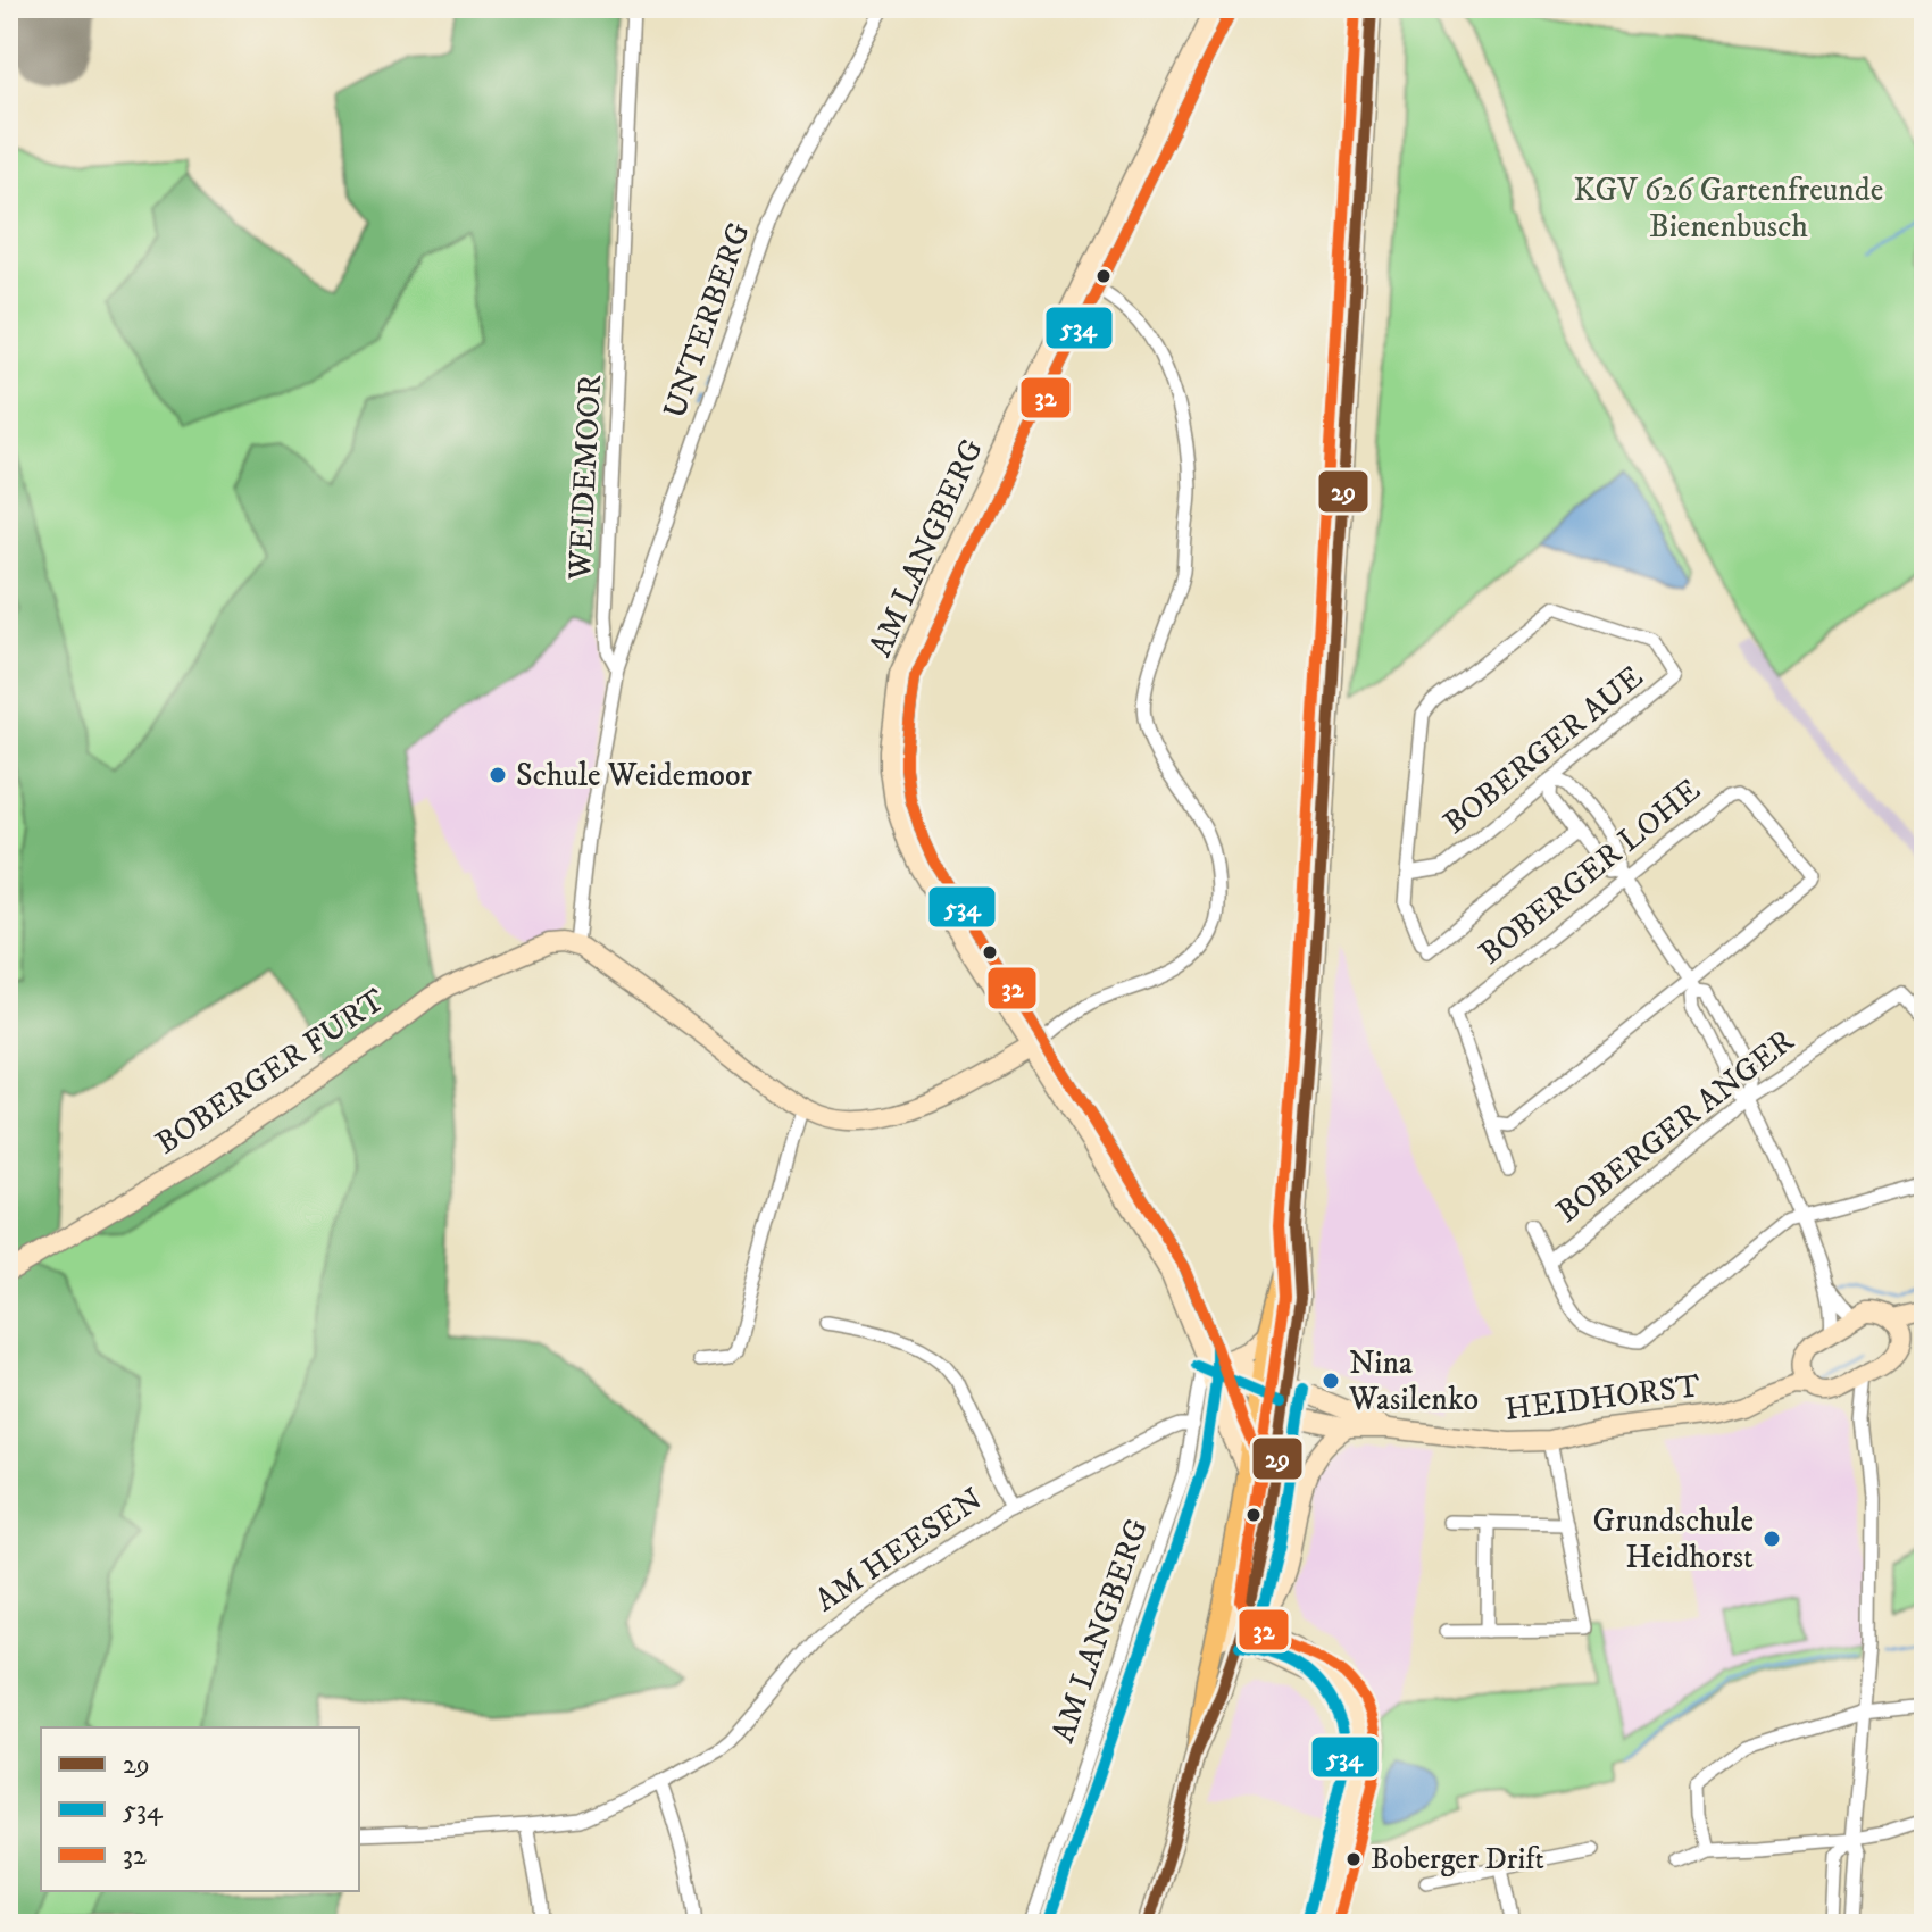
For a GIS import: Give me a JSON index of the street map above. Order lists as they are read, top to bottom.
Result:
{
  "streets": {
    "street": [
      "UNTERBERG",
      "WEIDEMOOR",
      "AM LANGBERG",
      "BOBERGER AUE",
      "BOBERGER LOHE",
      "BOBERGER FURT",
      "BOBERGER ANGER",
      "HEIDHORST",
      "AM HEESEN"
    ]
  },
  "crossings": [
    ["UNTERBERG", "WEIDEMOOR"],
    ["WEIDEMOOR", "BOBERGER FURT"],
    ["AM LANGBERG", "HEIDHORST"],
    ["AM LANGBERG", "AM HEESEN"]
  ],
  "parks": ["KGV 626 Gartenfreunde Bienenbusch"],
  "places": [
    "Schule Weidemoor",
    "Nina Wasilenko",
    "Grundschule Heidhorst",
    "Boberger Drift"
  ],
  "lines": ["transit line 29", "transit line 32", "transit line 534"],
  "legend": ["29", "534", "32"]
}
